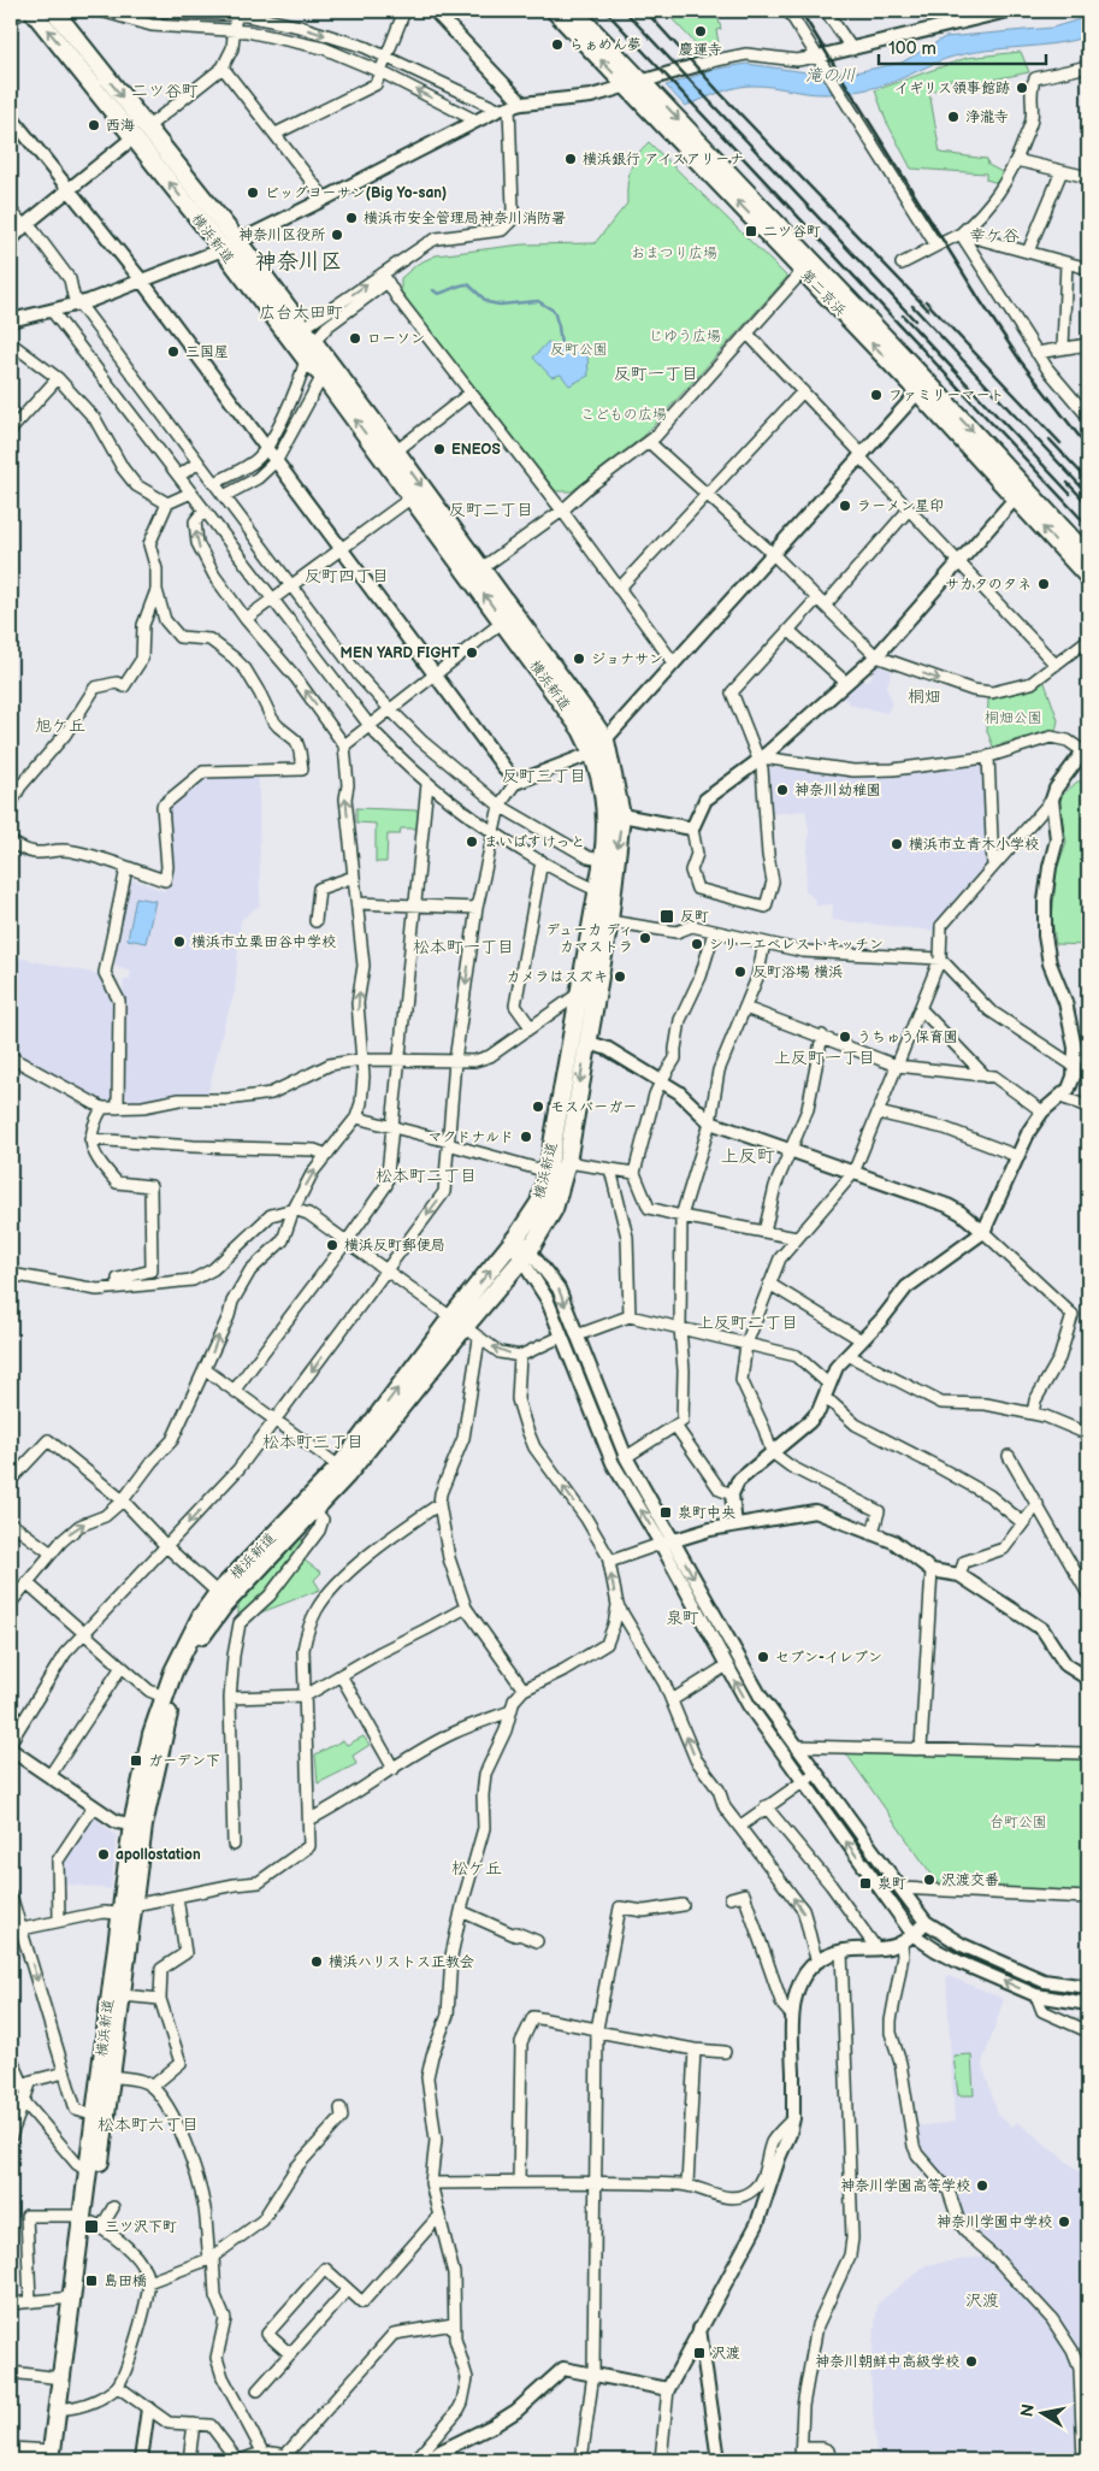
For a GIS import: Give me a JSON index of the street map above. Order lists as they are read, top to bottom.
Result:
{
  "streets": {
    "highway": ["横浜新道", "第二京浜"]
  },
  "districts": [
    "二ツ谷町",
    "幸ケ谷",
    "神奈川区",
    "広台太田町",
    "反町一丁目",
    "反町二丁目",
    "反町四丁目",
    "桐畑",
    "旭ケ丘",
    "反町三丁目",
    "松本町一丁目",
    "上反町一丁目",
    "上反町",
    "松本町二丁目",
    "上反町二丁目",
    "松本町三丁目",
    "泉町",
    "松ケ丘",
    "松本町六丁目",
    "沢渡"
  ],
  "water": ["滝の川"],
  "parks": [
    "おまつり広場",
    "じゆう広場",
    "反町公園",
    "こどもの広場",
    "桐畑公園",
    "台町公園"
  ],
  "places": {
    "other": [
      "慶運寺",
      "らぁめん夢",
      "イギリス領事館跡",
      "浄瀧寺",
      "西海",
      "横浜銀行 アイスアリーナ",
      "ビッグヨーサン(Big Yo-san)",
      "横浜市安全管理局神奈川消防署",
      "神奈川区役所",
      "ローソン",
      "三国屋",
      "ファミリーマート",
      "ENEOS",
      "ラーメン星印",
      "サカタのタネ",
      "MEN YARD FIGHT",
      "ジョナサン",
      "神奈川幼稚園",
      "まいばすけっと",
      "横浜市立青木小学校",
      "デューカ ディ カマストラ",
      "横浜市立栗田谷中学校",
      "シリーエベレストキッチン",
      "反町浴場 横浜",
      "カメラはスズキ",
      "うちゅう保育園",
      "モスバーガー",
      "マクドナルド",
      "横浜反町郵便局",
      "セブン-イレブン",
      "apollostation",
      "沢渡交番",
      "横浜ハリストス正教会",
      "神奈川学園高等学校",
      "神奈川学園中学校",
      "神奈川朝鮮中高級学校"
    ],
    "transit": [
      "二ツ谷町",
      "反町",
      "泉町中央",
      "ガーデン下",
      "泉町",
      "三ツ沢下町",
      "島田橋",
      "沢渡"
    ]
  },
  "scale_bar": "100 m",
  "north": "left"
}
